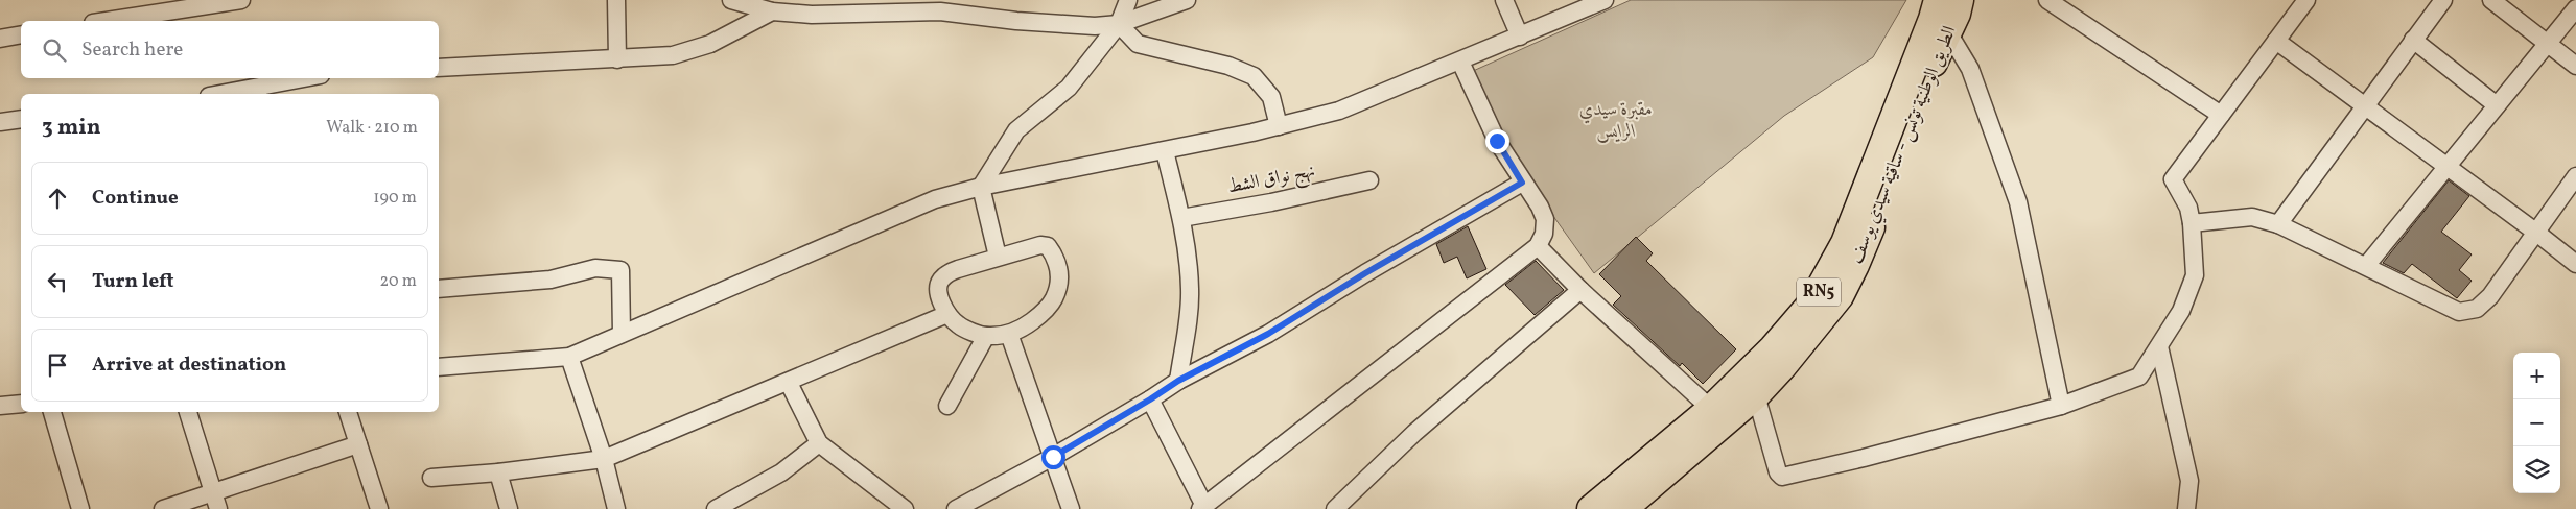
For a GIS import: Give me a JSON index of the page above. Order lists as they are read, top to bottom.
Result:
{
  "streets": {
    "main road": ["الطريق الوطنية تونس - ساقية سيدي يوسف", "RN5"],
    "street": ["نهج نواق الشط"]
  },
  "parks": ["مقبرة سيدي الرايس"],
  "page": {
    "search": "Search here",
    "heading": ["3 min", "Walk · 210 m"],
    "list": [
      ["Continue", "190 m"],
      ["Turn left", "20 m"],
      "Arrive at destination"
    ],
    "map_buttons": ["+", "−"]
  }
}
